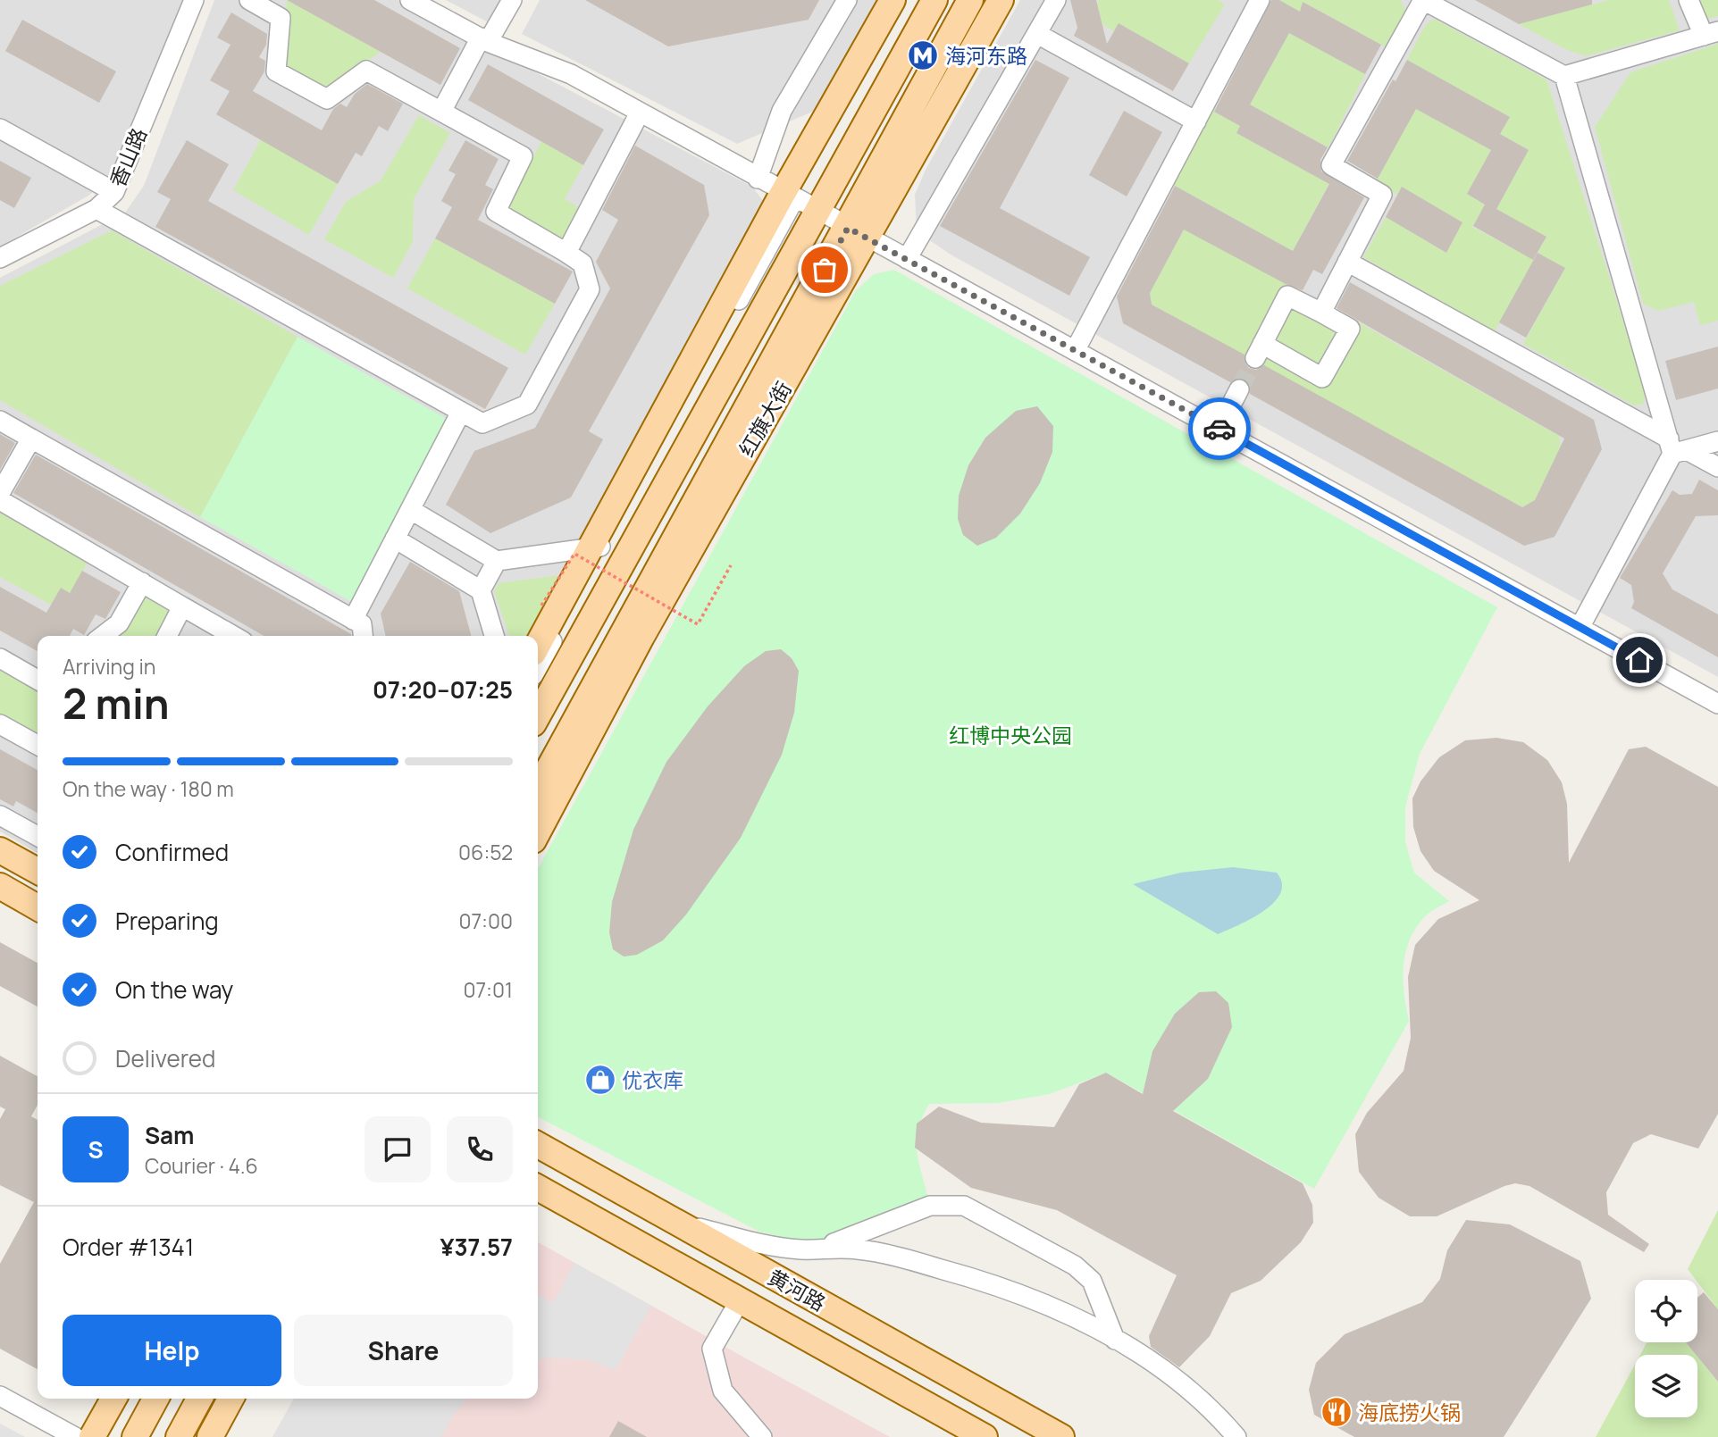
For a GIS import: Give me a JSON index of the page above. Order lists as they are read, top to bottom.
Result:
{
  "streets": {
    "main road": ["红旗大街", "黄河路"],
    "street": ["香山路"]
  },
  "parks": ["红博中央公园"],
  "places": {
    "metro station": ["海河东路"],
    "shop": ["优衣库"],
    "restaurant": ["海底捞火锅"]
  },
  "page": {
    "heading": ["2 min", "Arriving in", "07:20–07:25"],
    "panel": [
      "Sam",
      "Courier · 4.6",
      "Order #1341",
      "¥37.57"
    ],
    "bar": "On the way · 180 m",
    "list": [
      ["Confirmed", "06:52"],
      ["Preparing", "07:00"],
      ["On the way", "07:01"],
      "Delivered"
    ],
    "round": "S",
    "buttons": ["Help", "Share"]
  }
}
